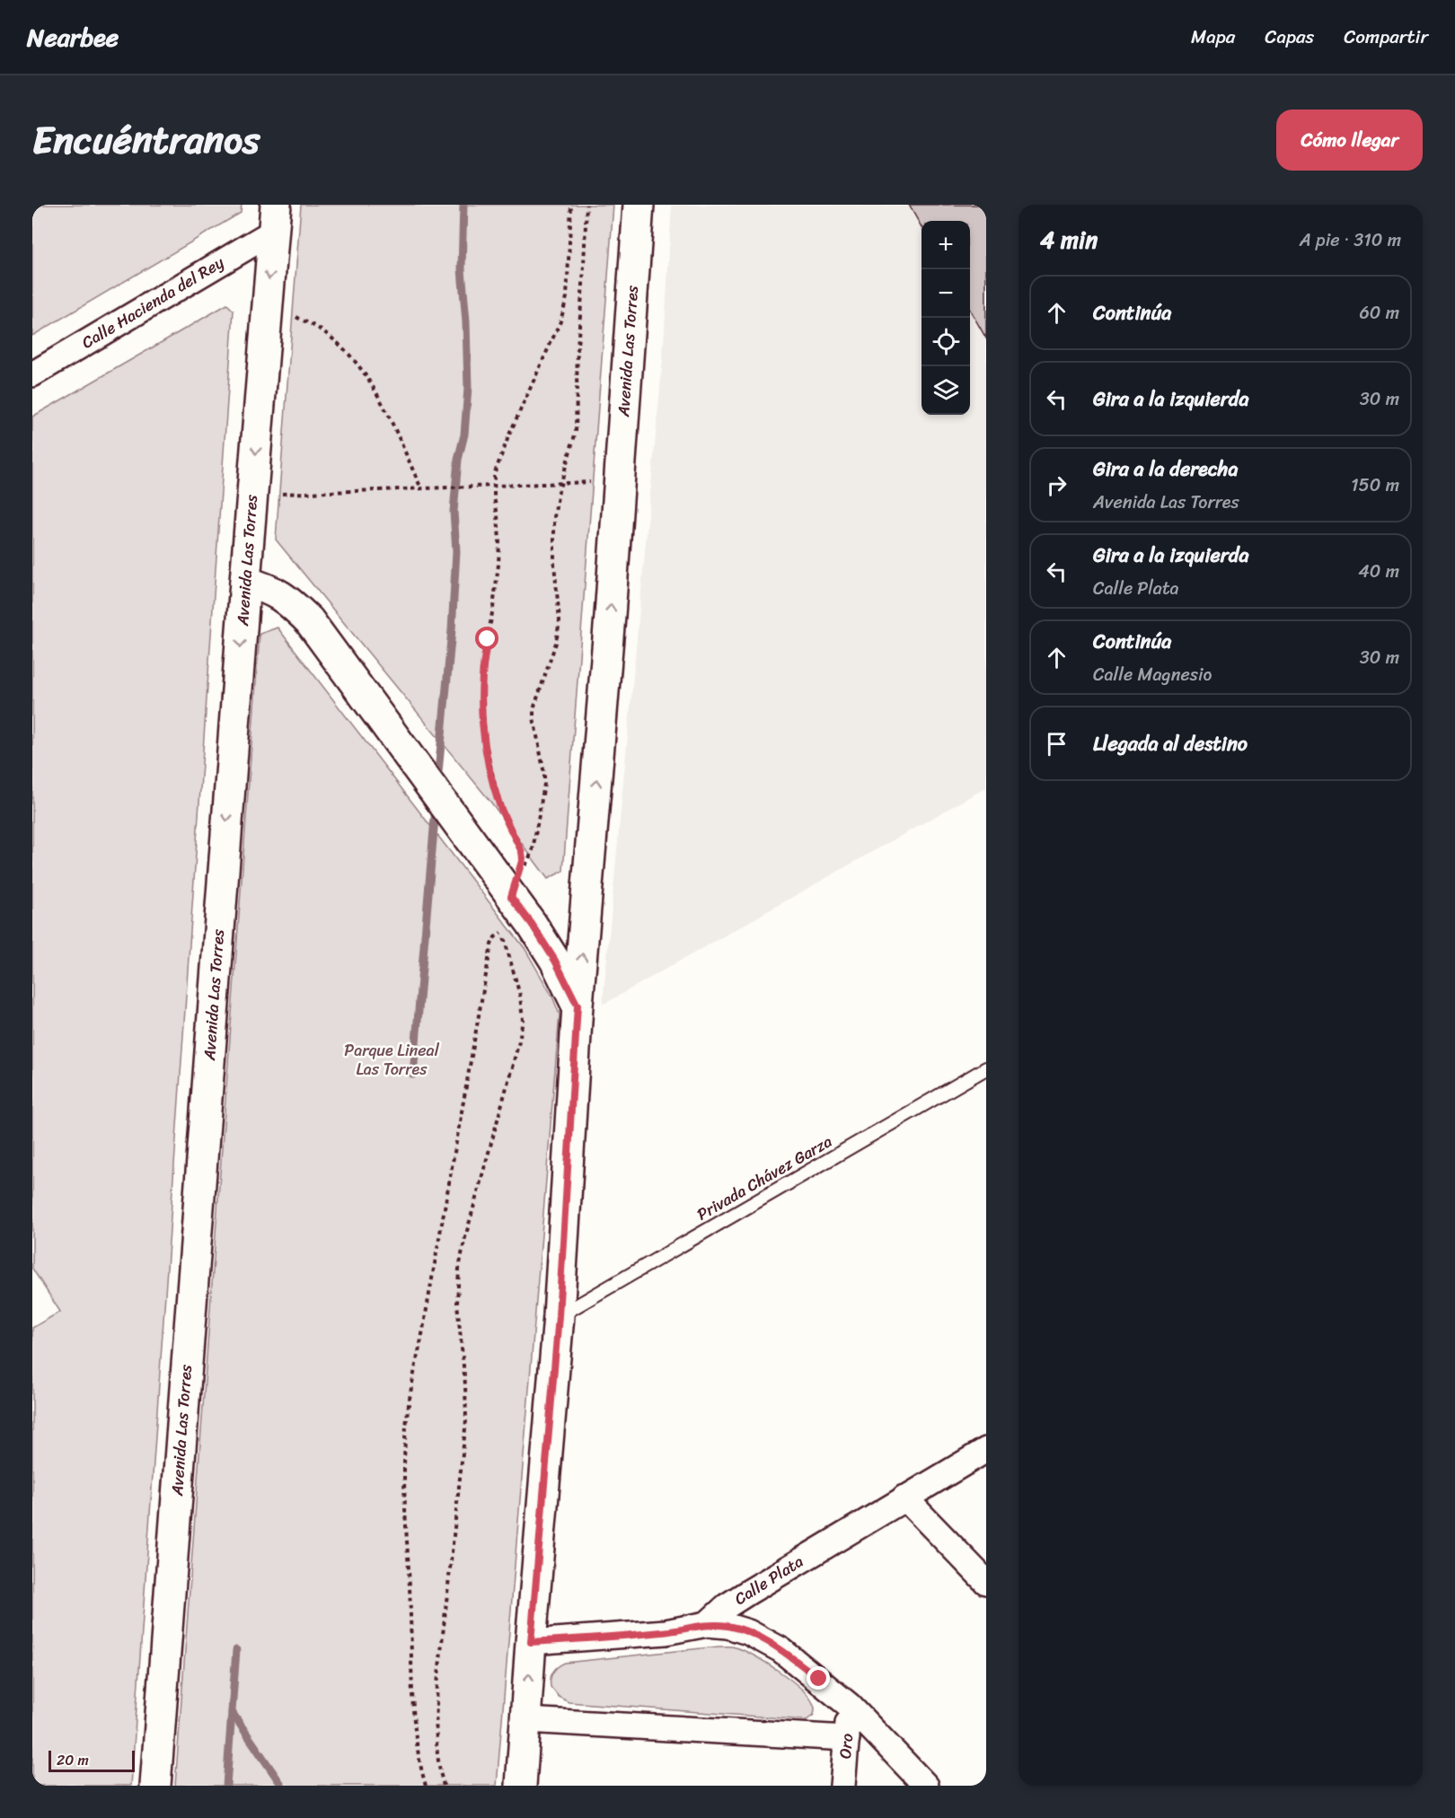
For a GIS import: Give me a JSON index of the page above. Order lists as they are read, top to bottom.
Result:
{
  "streets": {
    "street": [
      "Calle Hacienda del Rey",
      "Avenida Las Torres",
      "Calle Plata",
      "Oro"
    ],
    "lane": ["Privada Chávez Garza"]
  },
  "crossings": [
    ["Calle Hacienda del Rey", "Avenida Las Torres"],
    ["Avenida Las Torres", "Privada Chávez Garza"],
    ["Avenida Las Torres", "Calle Plata"]
  ],
  "parks": ["Parque Lineal Las Torres"],
  "scale_bar": "20 m",
  "page": {
    "header": "Nearbee",
    "nav": ["Mapa", "Capas", "Compartir"],
    "title": "Encuéntranos",
    "buttons": "Cómo llegar",
    "heading": ["4 min", "A pie · 310 m"],
    "map_buttons": ["+", "−"],
    "list": [
      ["Continúa", "60 m"],
      ["Gira a la izquierda", "30 m"],
      ["Gira a la derecha", "Avenida Las Torres", "150 m"],
      ["Gira a la izquierda", "Calle Plata", "40 m"],
      ["Continúa", "Calle Magnesio", "30 m"],
      "Llegada al destino"
    ],
    "scale": "20 m"
  }
}
